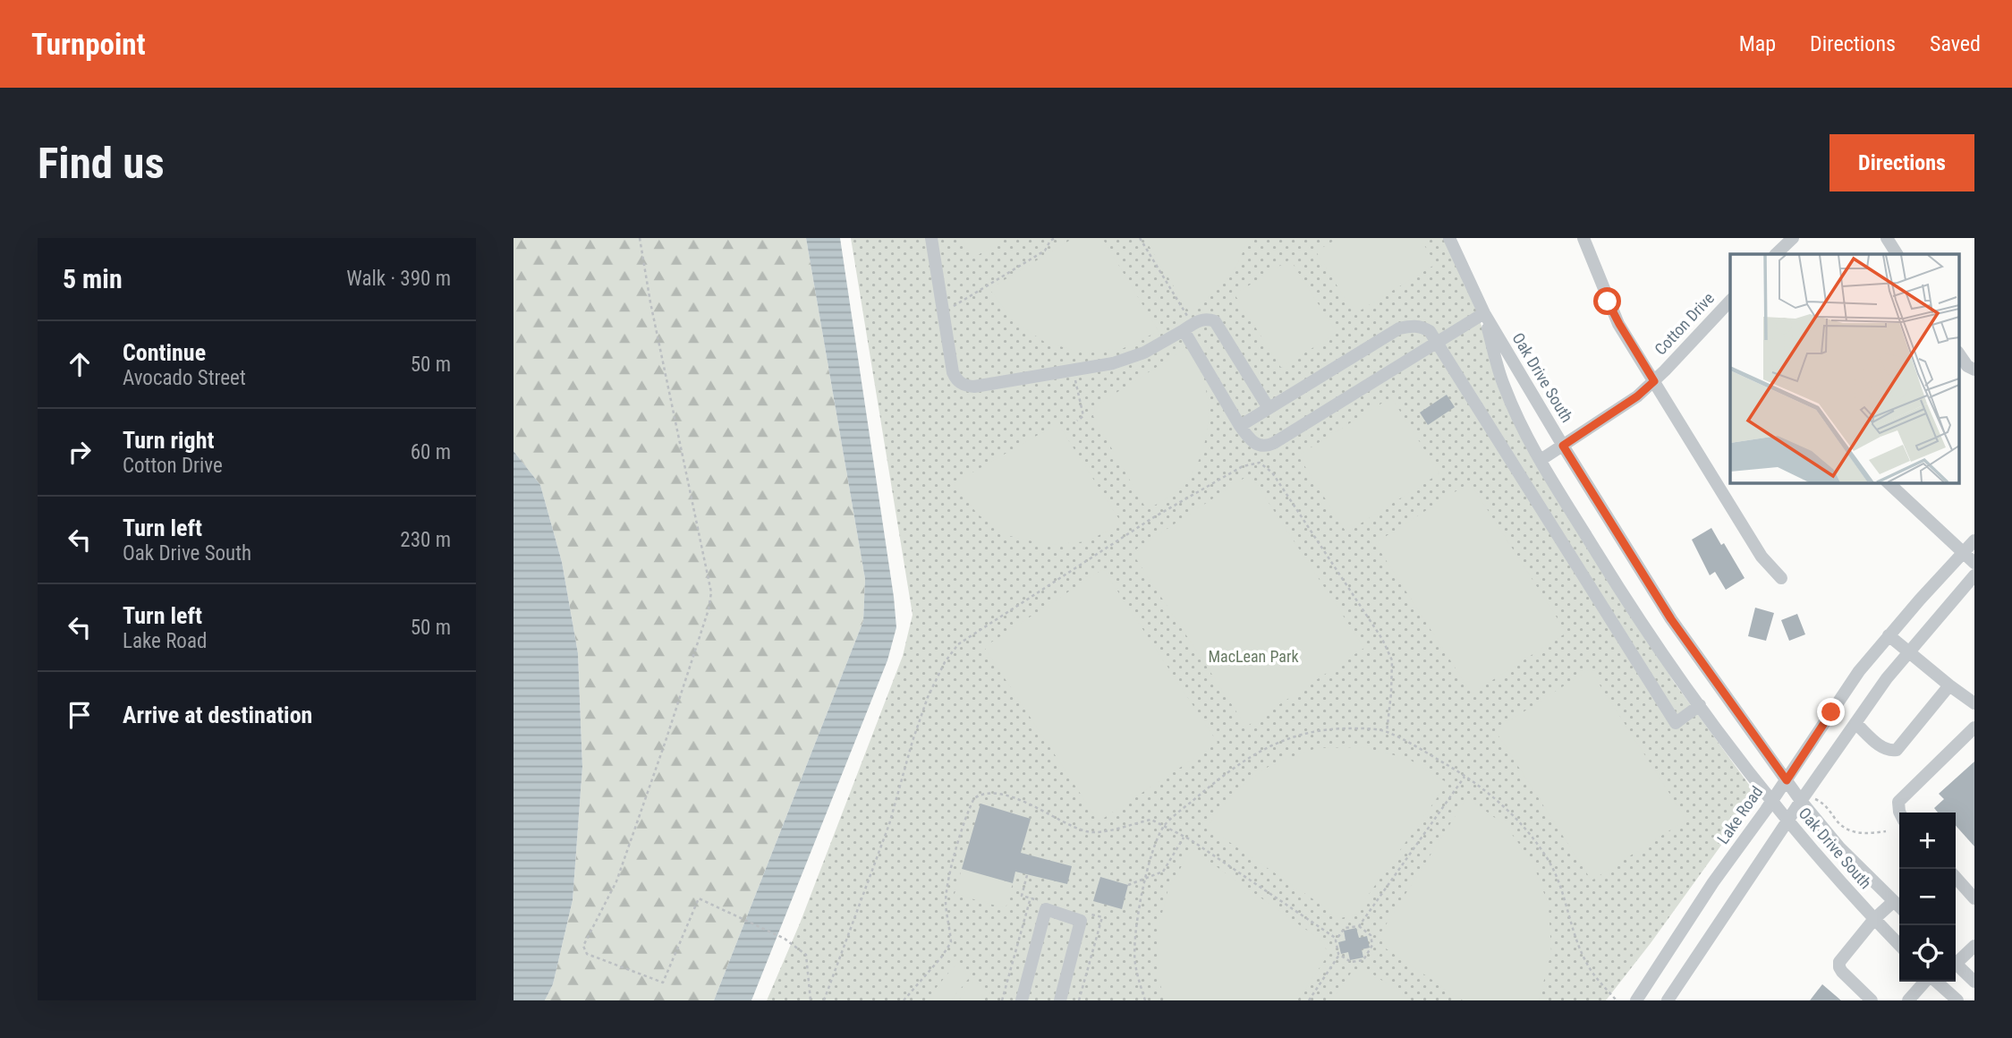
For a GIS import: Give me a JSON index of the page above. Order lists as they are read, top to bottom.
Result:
{
  "streets": {
    "street": ["Cotton Drive", "Oak Drive South", "Lake Road"]
  },
  "crossings": [
    ["Cotton Drive", "Oak Drive South"],
    ["Oak Drive South", "Lake Road"]
  ],
  "parks": ["MacLean Park"],
  "page": {
    "header": "Turnpoint",
    "nav": ["Map", "Directions", "Saved"],
    "buttons": "Directions",
    "title": "Find us",
    "heading": ["5 min", "Walk · 390 m"],
    "list": [
      ["Continue", "Avocado Street", "50 m"],
      ["Turn right", "Cotton Drive", "60 m"],
      ["Turn left", "Oak Drive South", "230 m"],
      ["Turn left", "Lake Road", "50 m"],
      "Arrive at destination"
    ],
    "map_buttons": ["+", "−"]
  }
}
